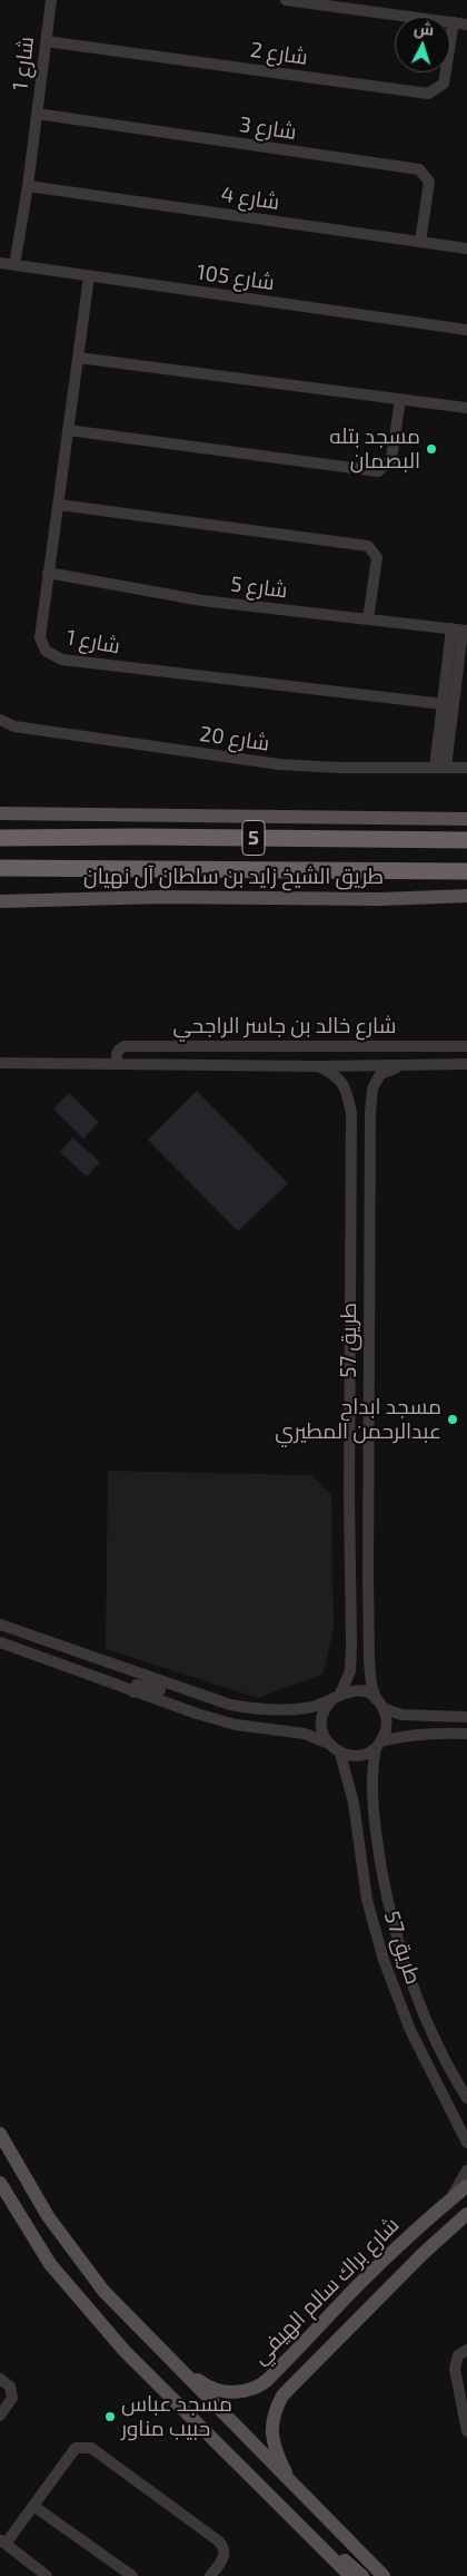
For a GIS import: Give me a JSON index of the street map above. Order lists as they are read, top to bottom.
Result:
{
  "streets": {
    "highway": ["5", "طريق الشيخ زايد بن سلطان آل نهيان"],
    "main road": ["شارع براك سالم الهيفي"],
    "street": [
      "شارع 2",
      "شارع 1",
      "شارع 3",
      "شارع 4",
      "شارع 105",
      "شارع 5",
      "شارع 20",
      "شارع خالد بن جاسر الراجحي",
      "طريق 57"
    ]
  },
  "crossings": [
    ["شارع 2", "شارع 1"],
    ["شارع 1", "شارع 3"],
    ["شارع 1", "شارع 4"],
    ["شارع 1", "شارع 105"],
    ["شارع 1", "شارع 5"],
    ["شارع 3", "شارع 4"],
    ["شارع خالد بن جاسر الراجحي", "طريق 57"]
  ],
  "places": ["مسجد بتله البصمان", "مسجد ابداح عبدالرحمن المطيري", "مسجد عباس حبيب مناور"],
  "north": "top"
}
